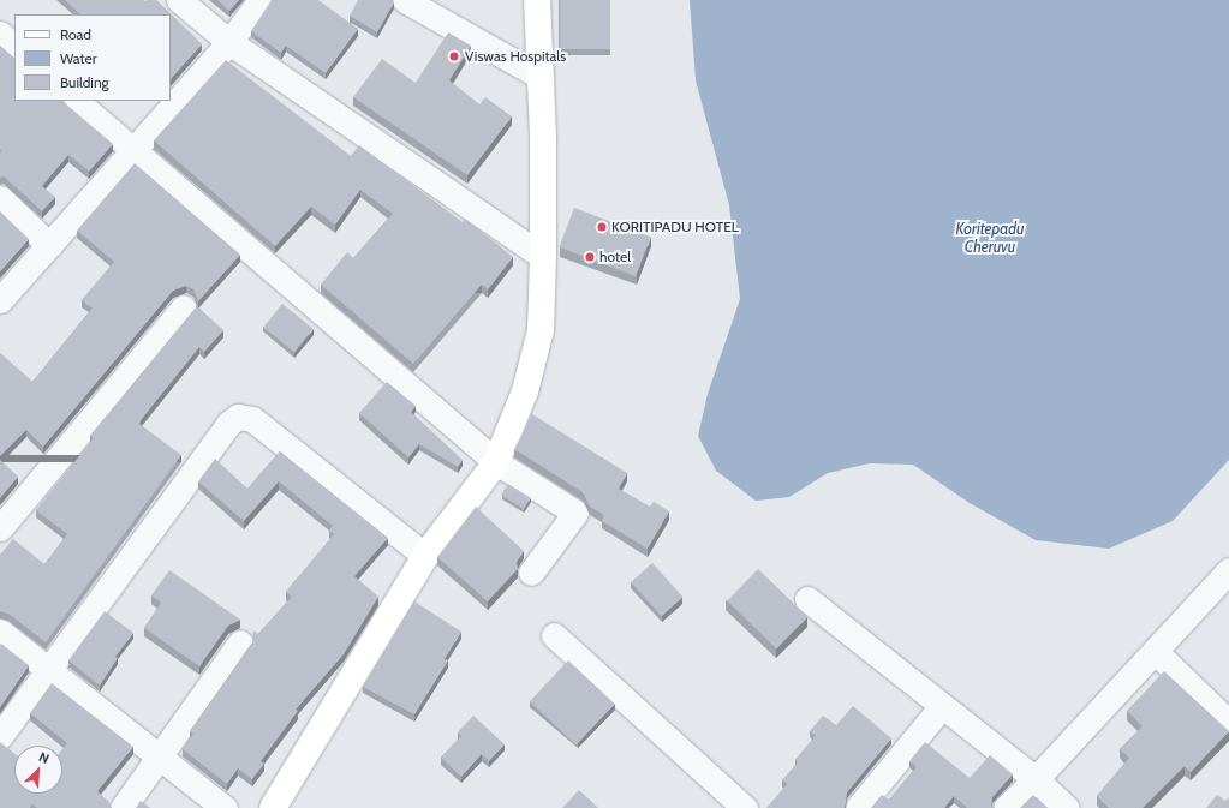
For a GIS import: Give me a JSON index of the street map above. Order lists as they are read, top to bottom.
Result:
{
  "water": ["Koritepadu Cheruvu"],
  "places": ["Viswas Hospitals", "KORITIPADU HOTEL", "hotel"],
  "legend": ["Road", "Water", "Building"],
  "north": "top right"
}
